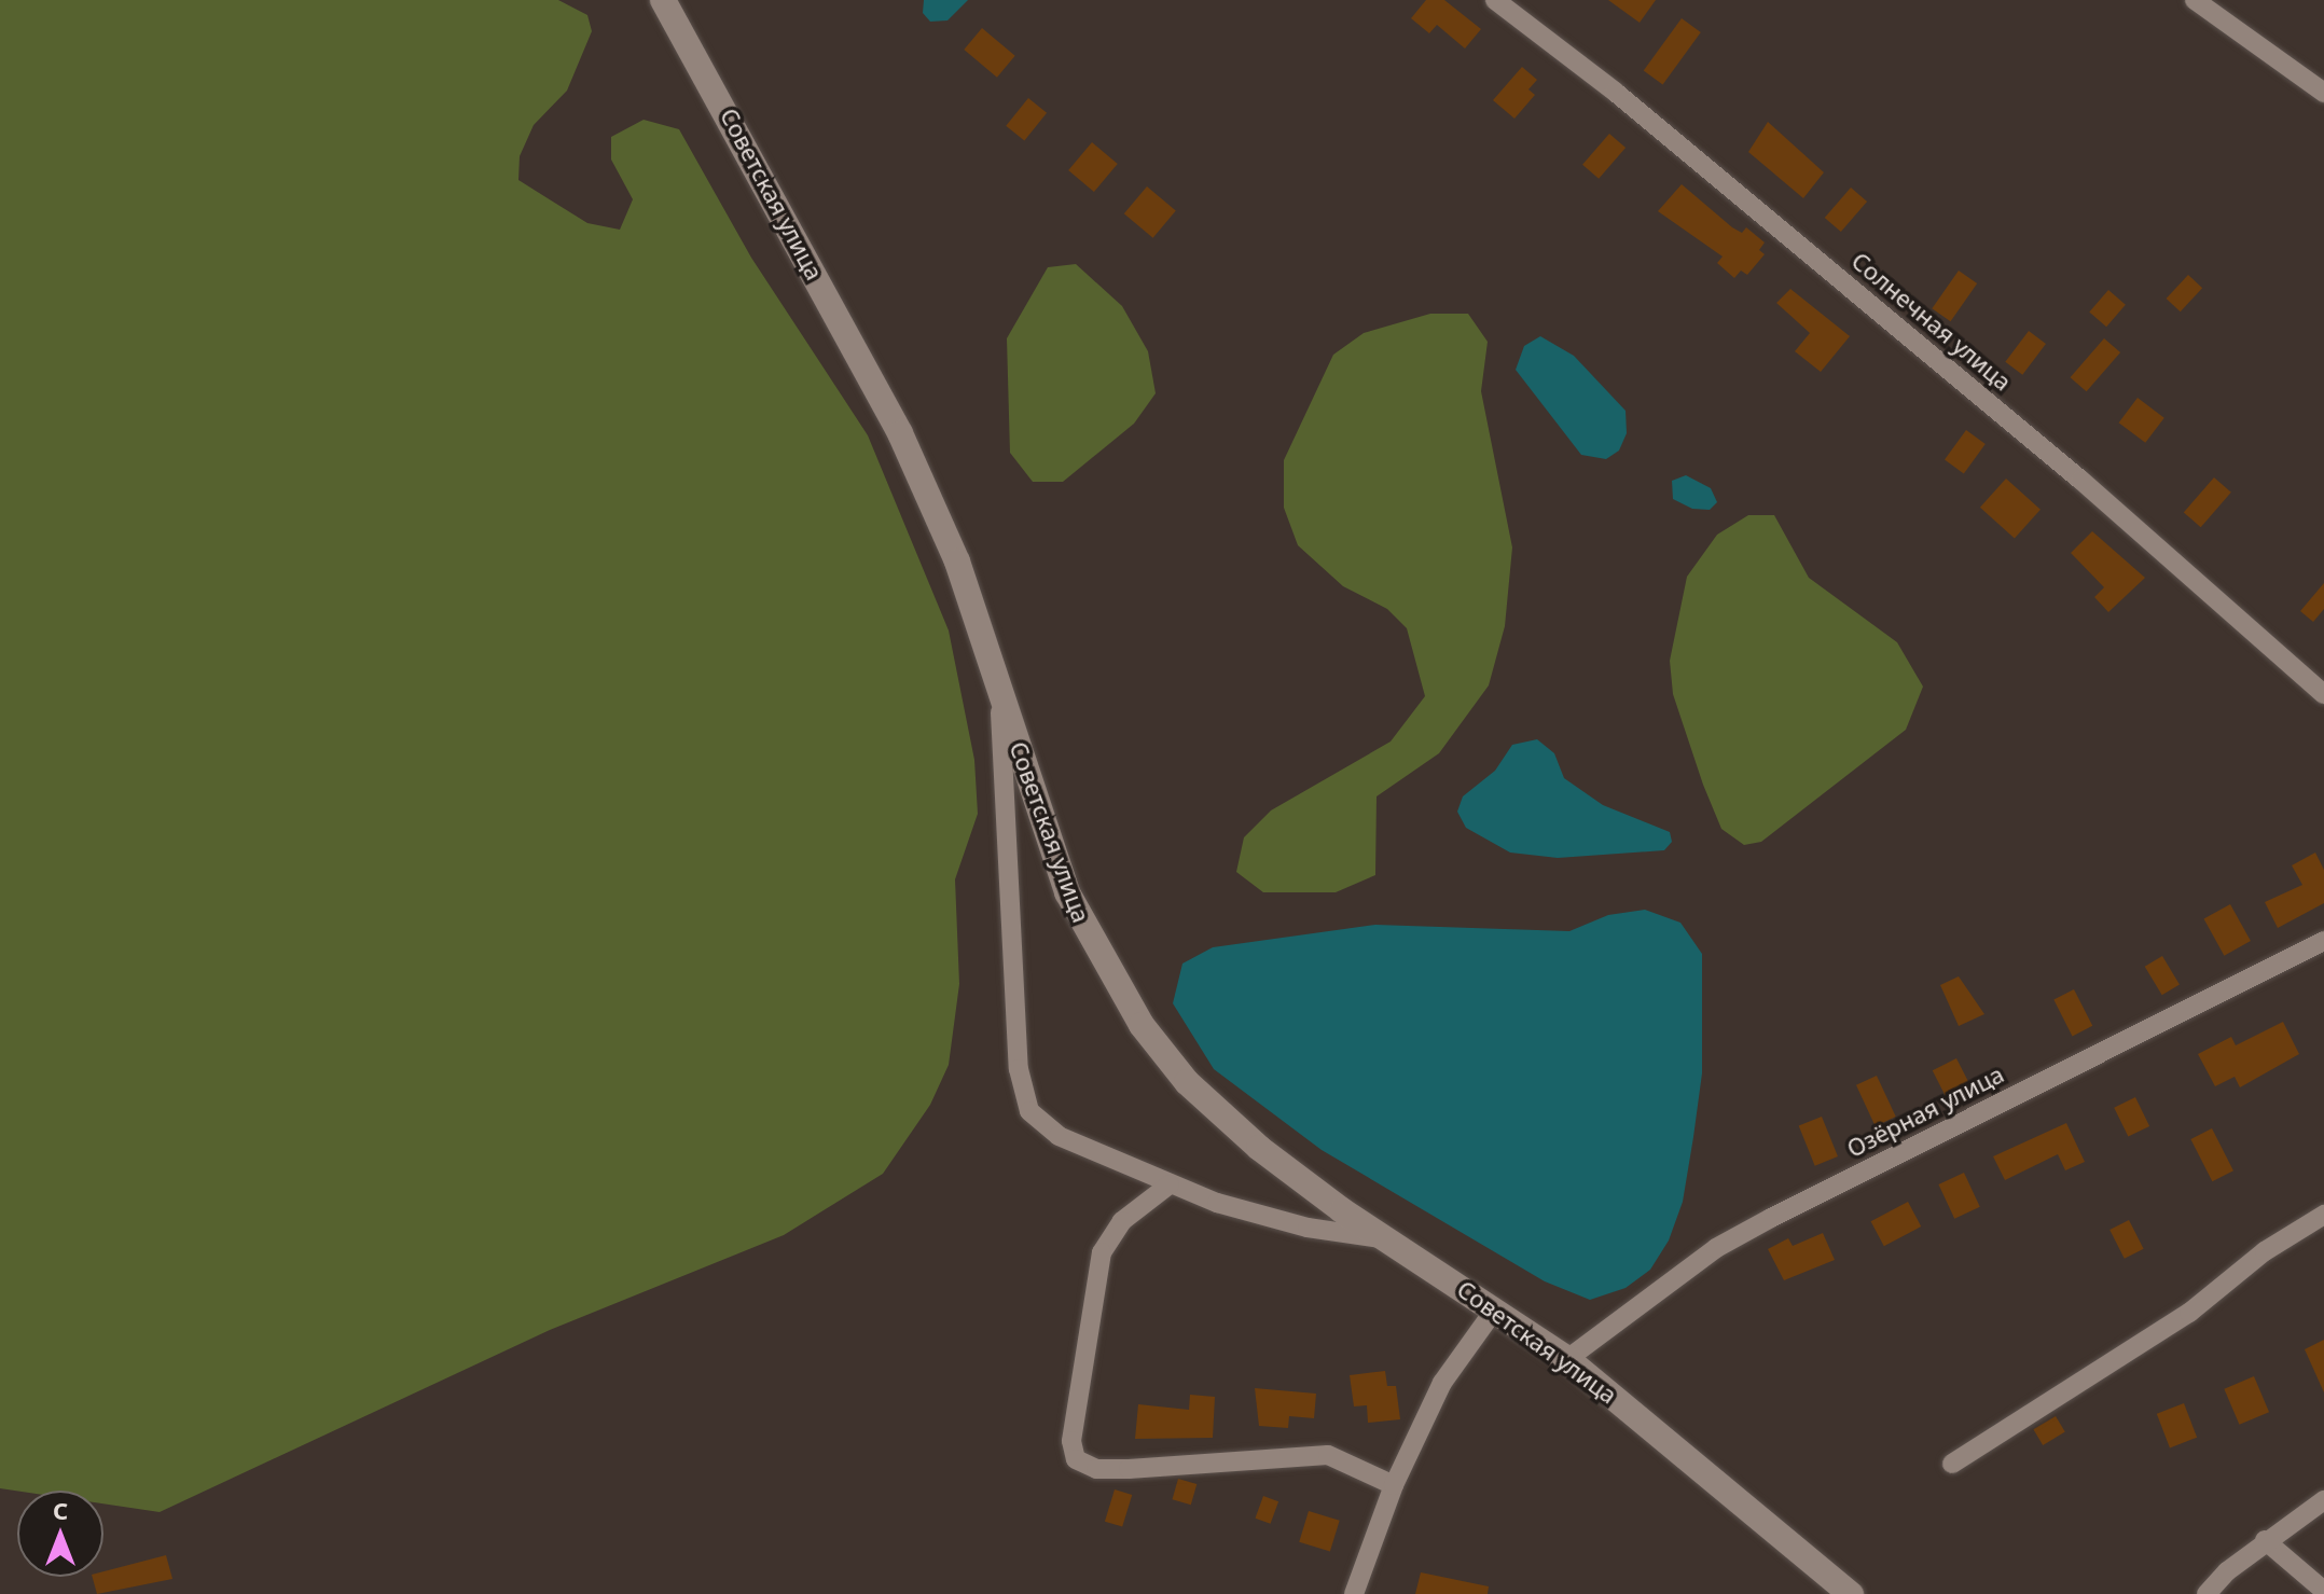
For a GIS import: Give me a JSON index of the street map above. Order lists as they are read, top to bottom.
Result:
{
  "streets": {
    "street": ["Советская улица", "Солнечная улица", "Озёрная улица"]
  },
  "crossings": [
    ["Советская улица", "Озёрная улица"]
  ],
  "north": "top"
}
